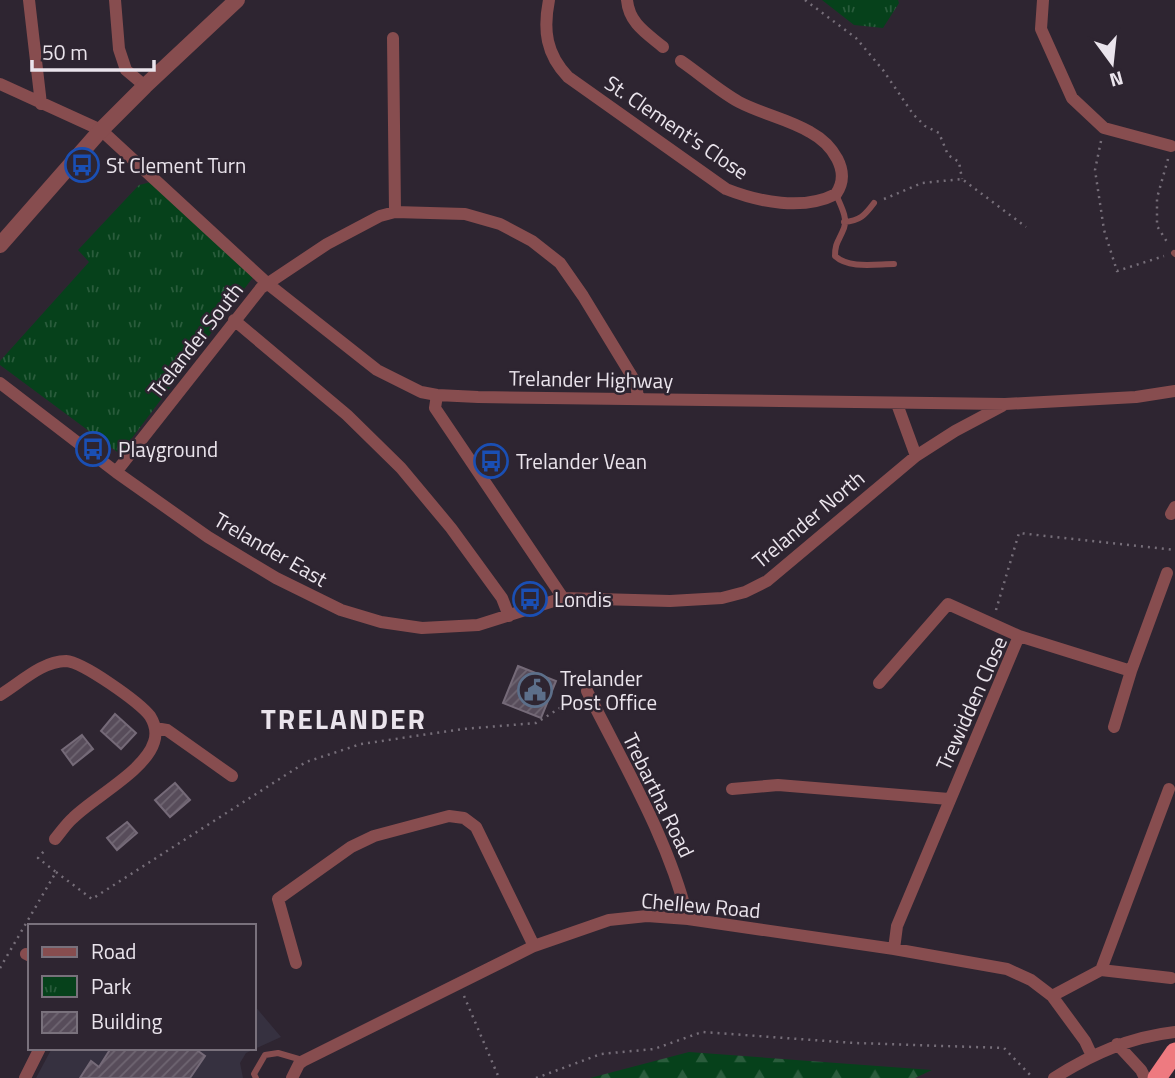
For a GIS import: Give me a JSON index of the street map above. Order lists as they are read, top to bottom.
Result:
{
  "streets": {
    "street": [
      "St. Clement's Close",
      "Trelander South",
      "Trelander Highway",
      "Trelander North",
      "Trelander East",
      "Trewidden Close",
      "Trebartha Road",
      "Chellew Road"
    ]
  },
  "crossings": [
    ["Trelander South", "Trelander Highway"],
    ["Trelander South", "Trelander East"],
    ["Trelander Highway", "Trelander North"],
    ["Trelander North", "Trelander East"],
    ["Trewidden Close", "Chellew Road"],
    ["Trebartha Road", "Chellew Road"]
  ],
  "districts": ["TRELANDER"],
  "places": {
    "bus stop": [
      "St Clement Turn",
      "Playground",
      "Trelander Vean",
      "Londis"
    ],
    "public building": ["Trelander Post Office"]
  },
  "legend": ["Road", "Park", "Building"],
  "scale_bar": "50 m",
  "north": "bottom"
}
